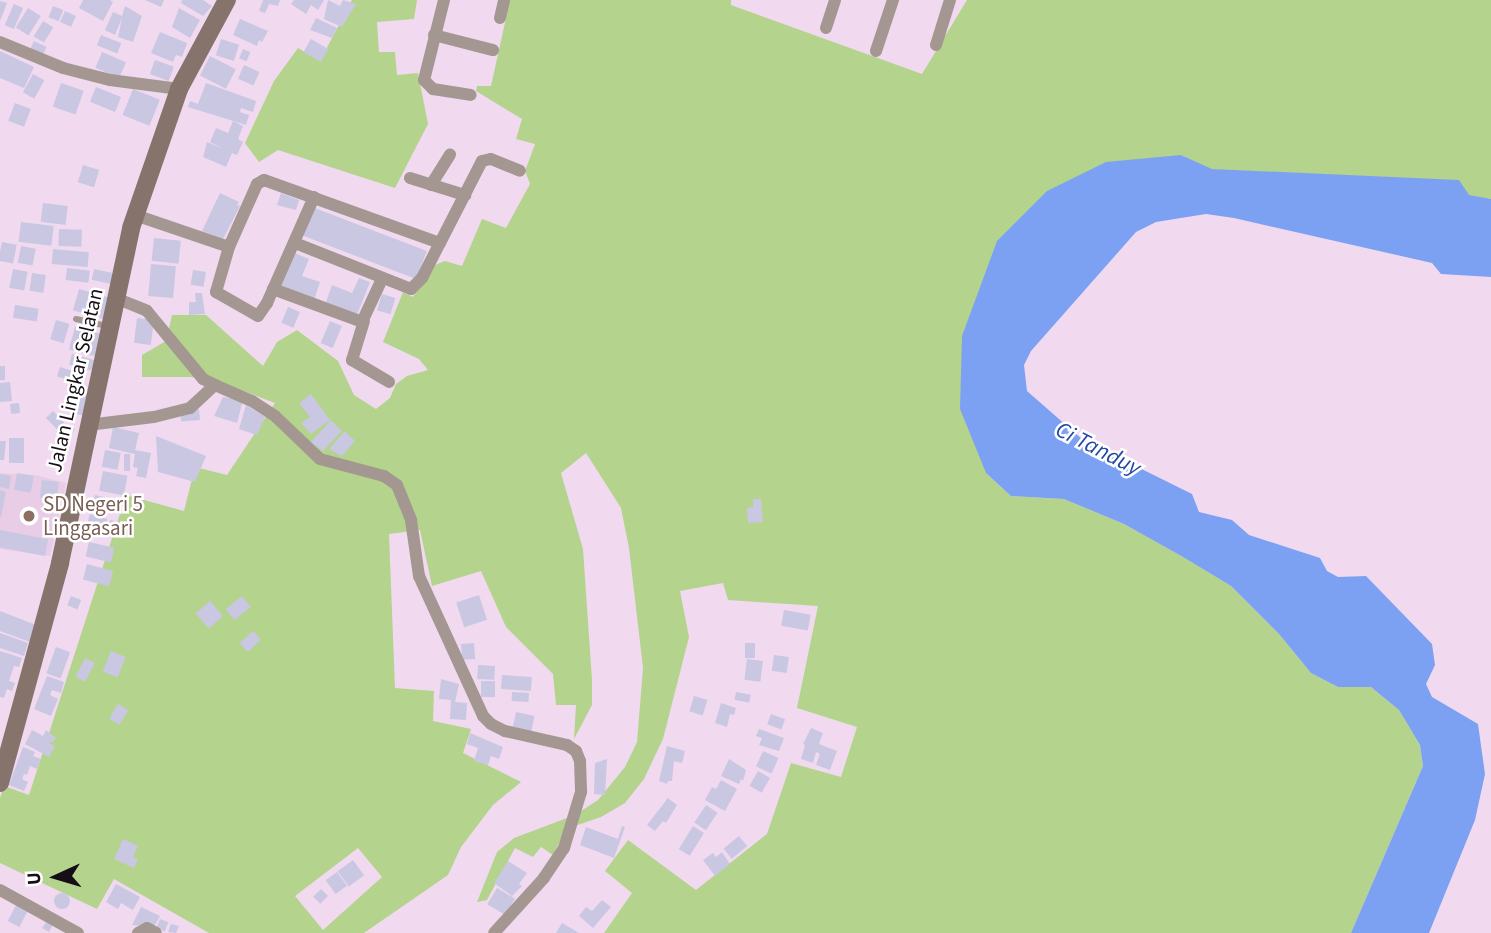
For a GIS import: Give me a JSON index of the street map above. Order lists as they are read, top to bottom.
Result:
{
  "streets": {
    "street": ["Jalan Lingkar Selatan"]
  },
  "water": ["Ci Tanduy"],
  "places": ["SD Negeri 5 Linggasari"],
  "north": "left"
}
